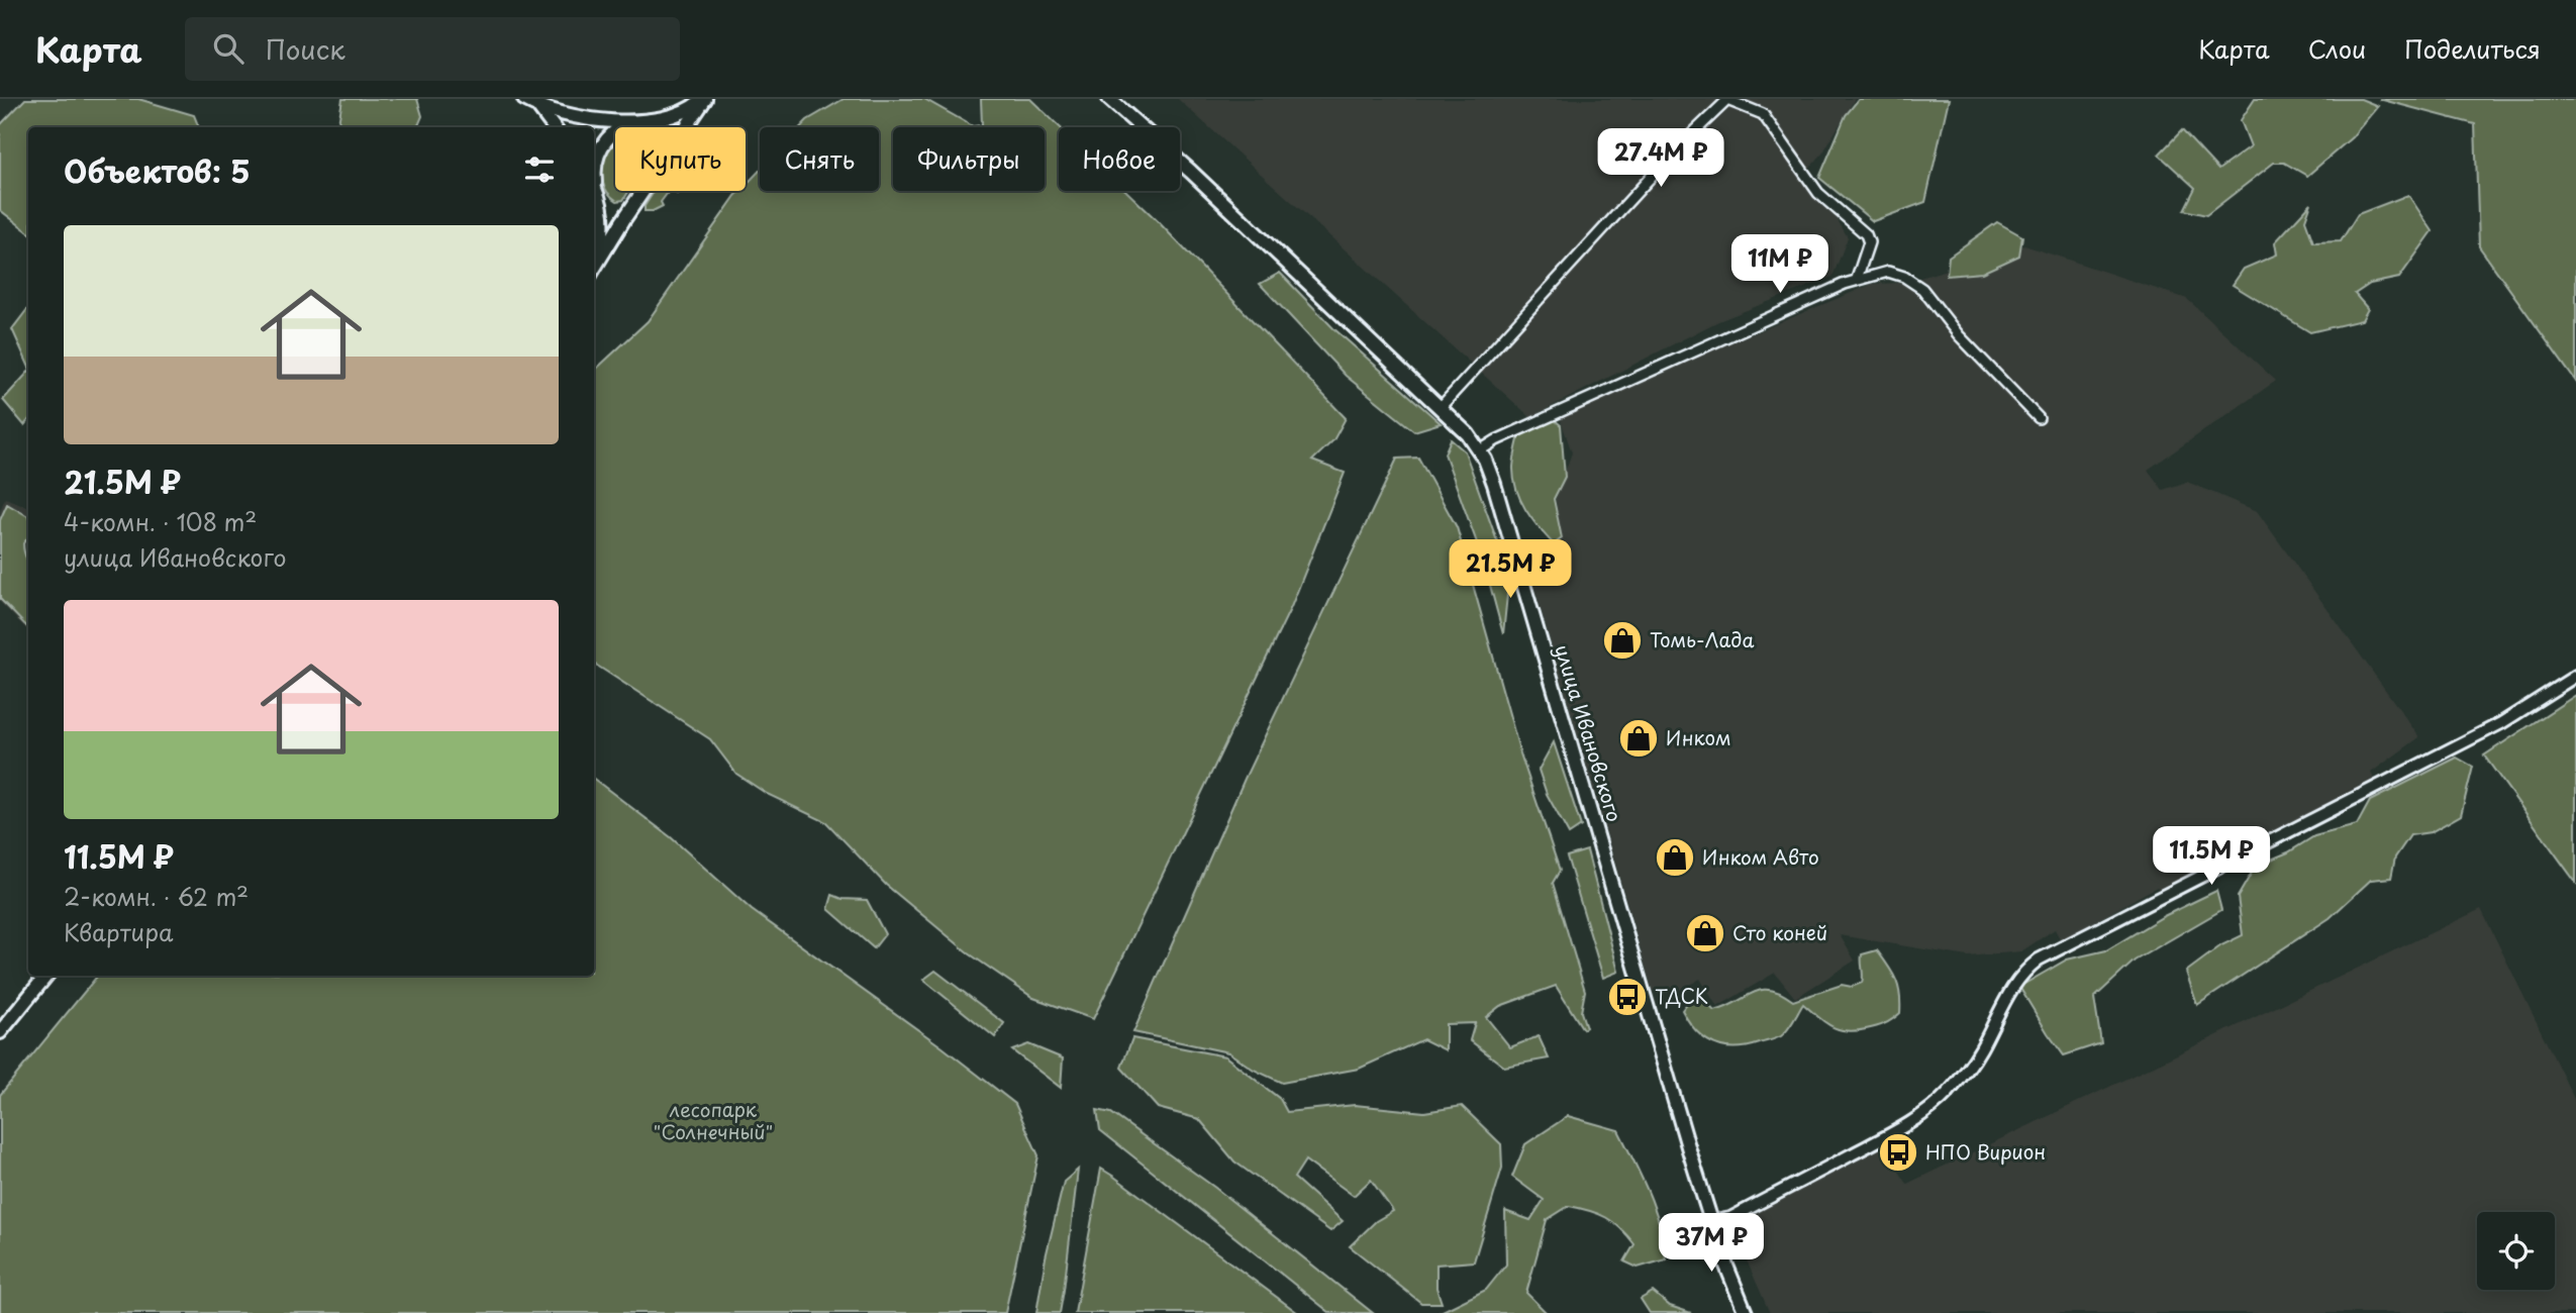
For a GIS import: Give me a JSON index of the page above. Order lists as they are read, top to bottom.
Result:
{
  "streets": {
    "main road": ["улица Ивановского"]
  },
  "parks": ["лесопарк \"Солнечный\""],
  "places": {
    "shop": [
      "Томь-Лада",
      "Инком",
      "Инком Авто",
      "Сто коней"
    ],
    "bus stop": ["ТДСК", "НПО Вирион"]
  },
  "page": {
    "header": "Карта",
    "search": "Поиск",
    "nav": ["Карта", "Слои", "Поделиться"],
    "chip": [
      "Купить",
      "Снять",
      "Фильтры",
      "Новое"
    ],
    "heading": "Объектов: 5",
    "price": [
      "27.4M ₽",
      "11M ₽",
      "21.5M ₽",
      "11.5M ₽",
      "37M ₽"
    ],
    "list": [
      {
        "name": "21.5M ₽",
        "note": "4-комн. · 108 m² · улица Ивановского"
      },
      {
        "name": "11.5M ₽",
        "note": "2-комн. · 62 m² · Квартира"
      }
    ]
  }
}
